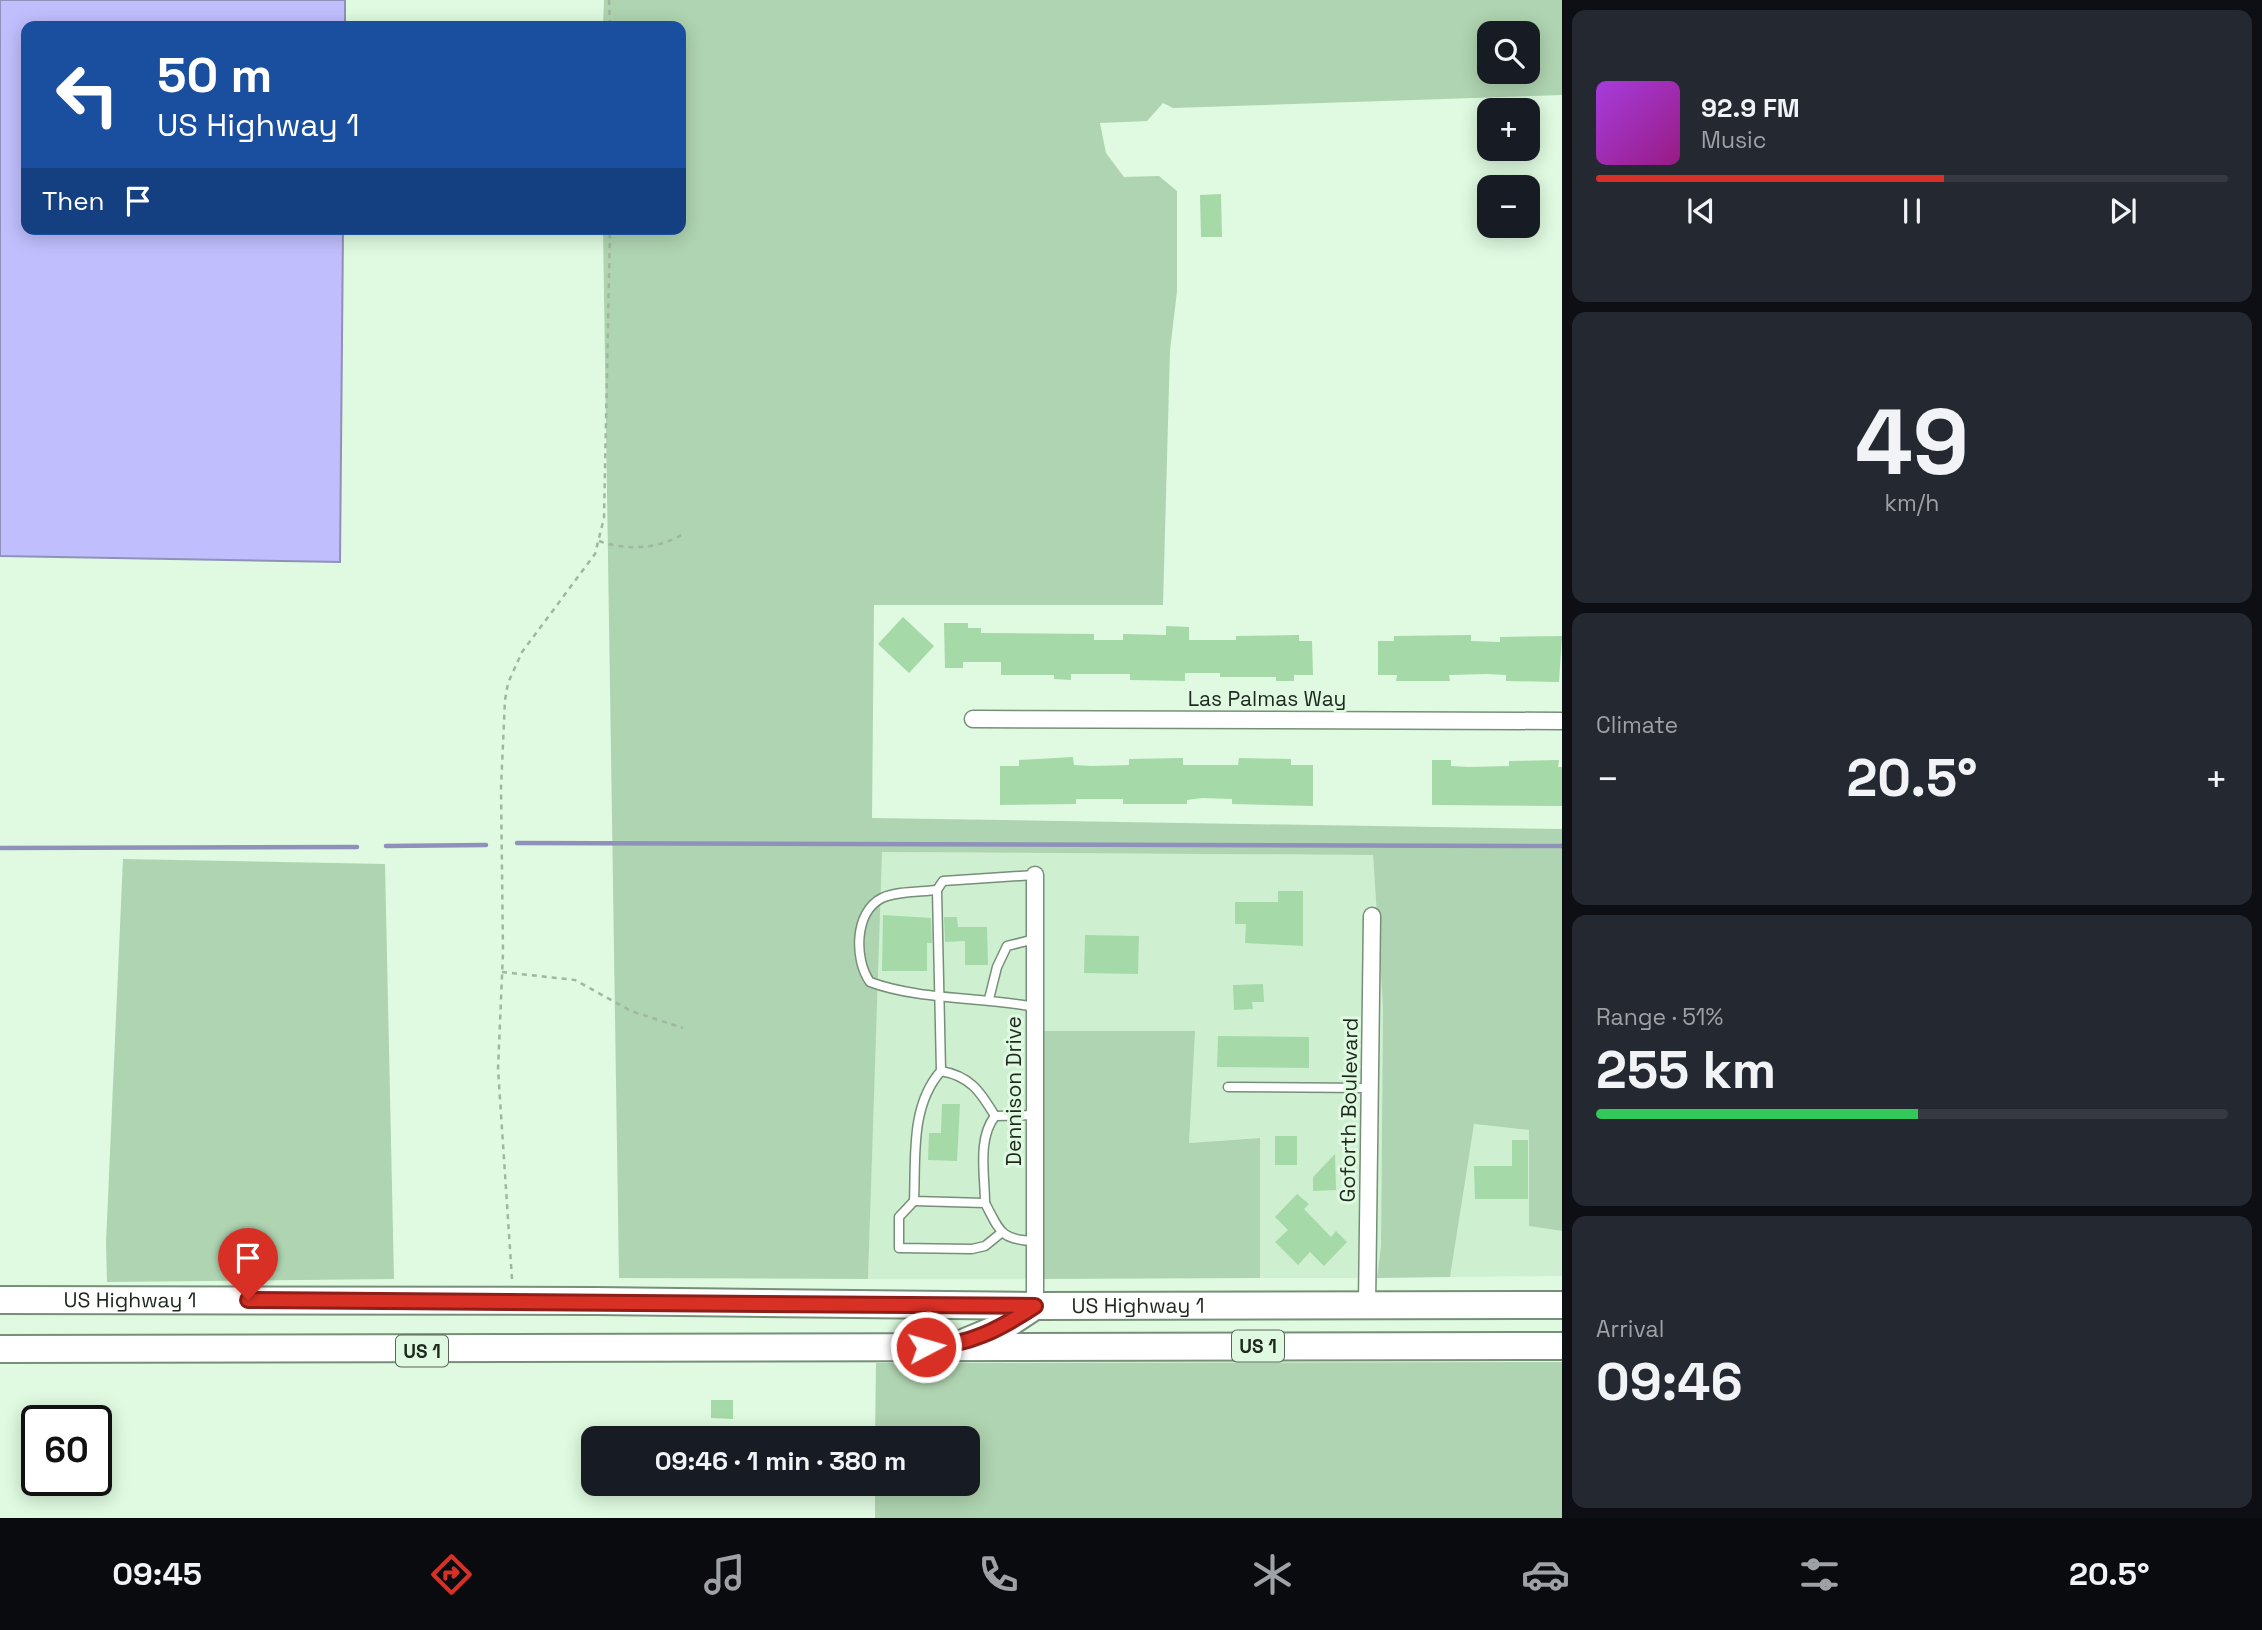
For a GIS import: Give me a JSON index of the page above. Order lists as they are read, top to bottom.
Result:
{
  "streets": {
    "main road": ["US Highway 1", "US 1"],
    "street": ["Las Palmas Way", "Dennison Drive", "Goforth Boulevard"]
  },
  "crossings": [
    ["Dennison Drive", "US Highway 1"],
    ["Goforth Boulevard", "US Highway 1"]
  ],
  "page": {
    "map_buttons": ["+", "−"],
    "turn": ["50 m", "US Highway 1"],
    "song": ["92.9 FM", "Music"],
    "then": "Then",
    "tile": [
      ["49", "km/h"],
      "Climate",
      ["Range · 51%", "255 km"],
      ["Arrival", "09:46"]
    ],
    "heat": ["−", "20.5°", "+"],
    "limit": "60",
    "trip": "09:46 · 1 min · 380 m",
    "tabs": ["09:45", "20.5°"]
  }
}
